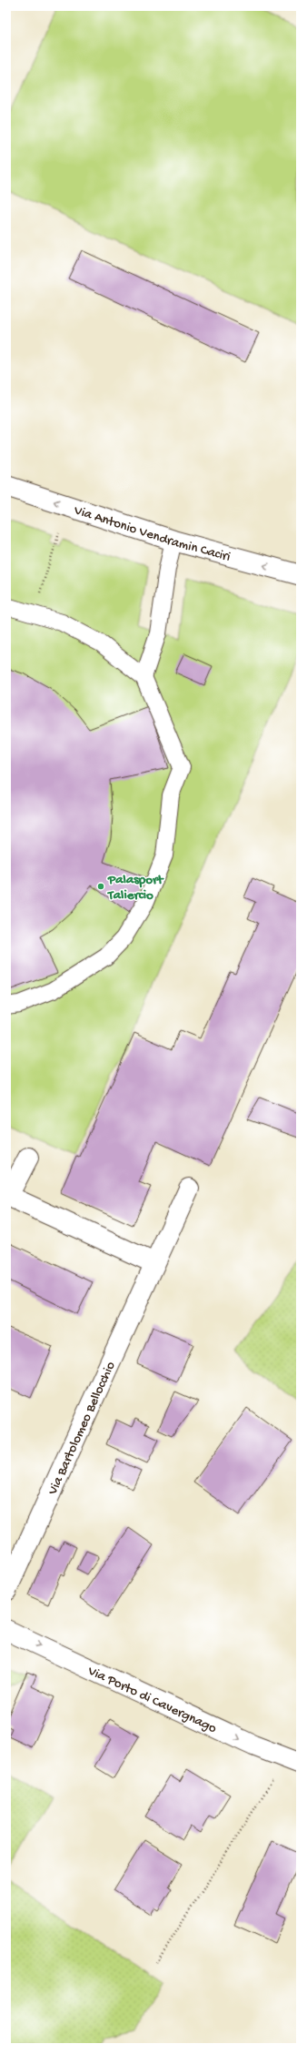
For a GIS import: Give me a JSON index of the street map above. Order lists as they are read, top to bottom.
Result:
{
  "streets": {
    "street": ["Via Antonio Vendramin Caciri", "Via Bartolomeo Bellocchio", "Via Porto di Cavergnago"]
  },
  "one_way": ["Via Antonio Vendramin Caciri", "Via Porto di Cavergnago"],
  "places": ["Palasport Taliercio"]
}
